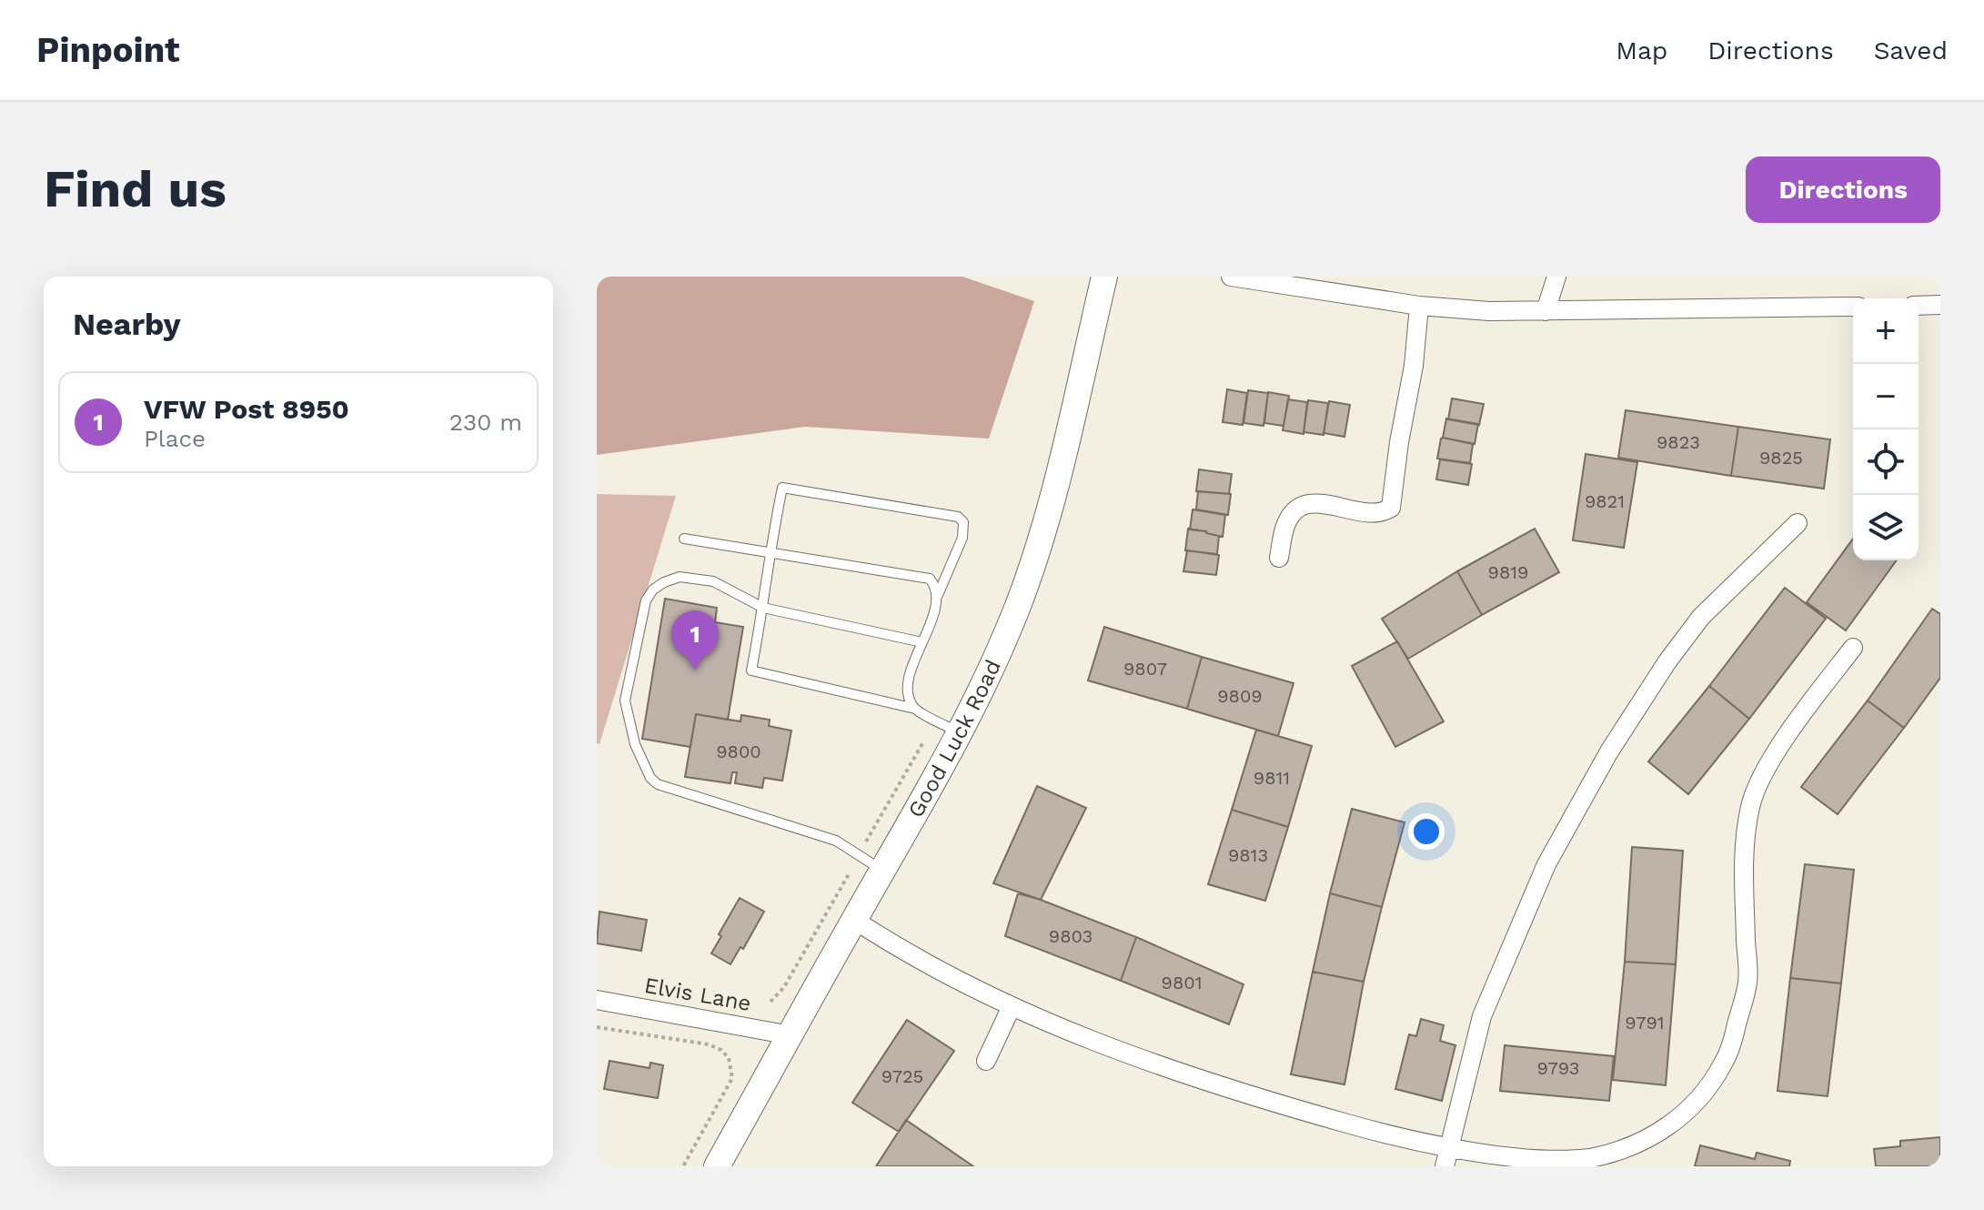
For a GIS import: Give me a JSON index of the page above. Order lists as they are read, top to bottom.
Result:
{
  "streets": {
    "main road": ["Good Luck Road"],
    "street": ["Elvis Lane"]
  },
  "crossings": [
    ["Good Luck Road", "Elvis Lane"]
  ],
  "house_numbers": [
    "9823",
    "9825",
    "9821",
    "9819",
    "9807",
    "9809",
    "9800",
    "9811",
    "9813",
    "9803",
    "9801",
    "9791",
    "9793",
    "9725"
  ],
  "page": {
    "header": "Pinpoint",
    "nav": ["Map", "Directions", "Saved"],
    "buttons": "Directions",
    "title": "Find us",
    "heading": "Nearby",
    "map_buttons": ["+", "−"],
    "list": [
      {
        "mark": "1",
        "name": "VFW Post 8950",
        "note": "Place",
        "value": "230 m"
      }
    ],
    "pins": "1"
  }
}
